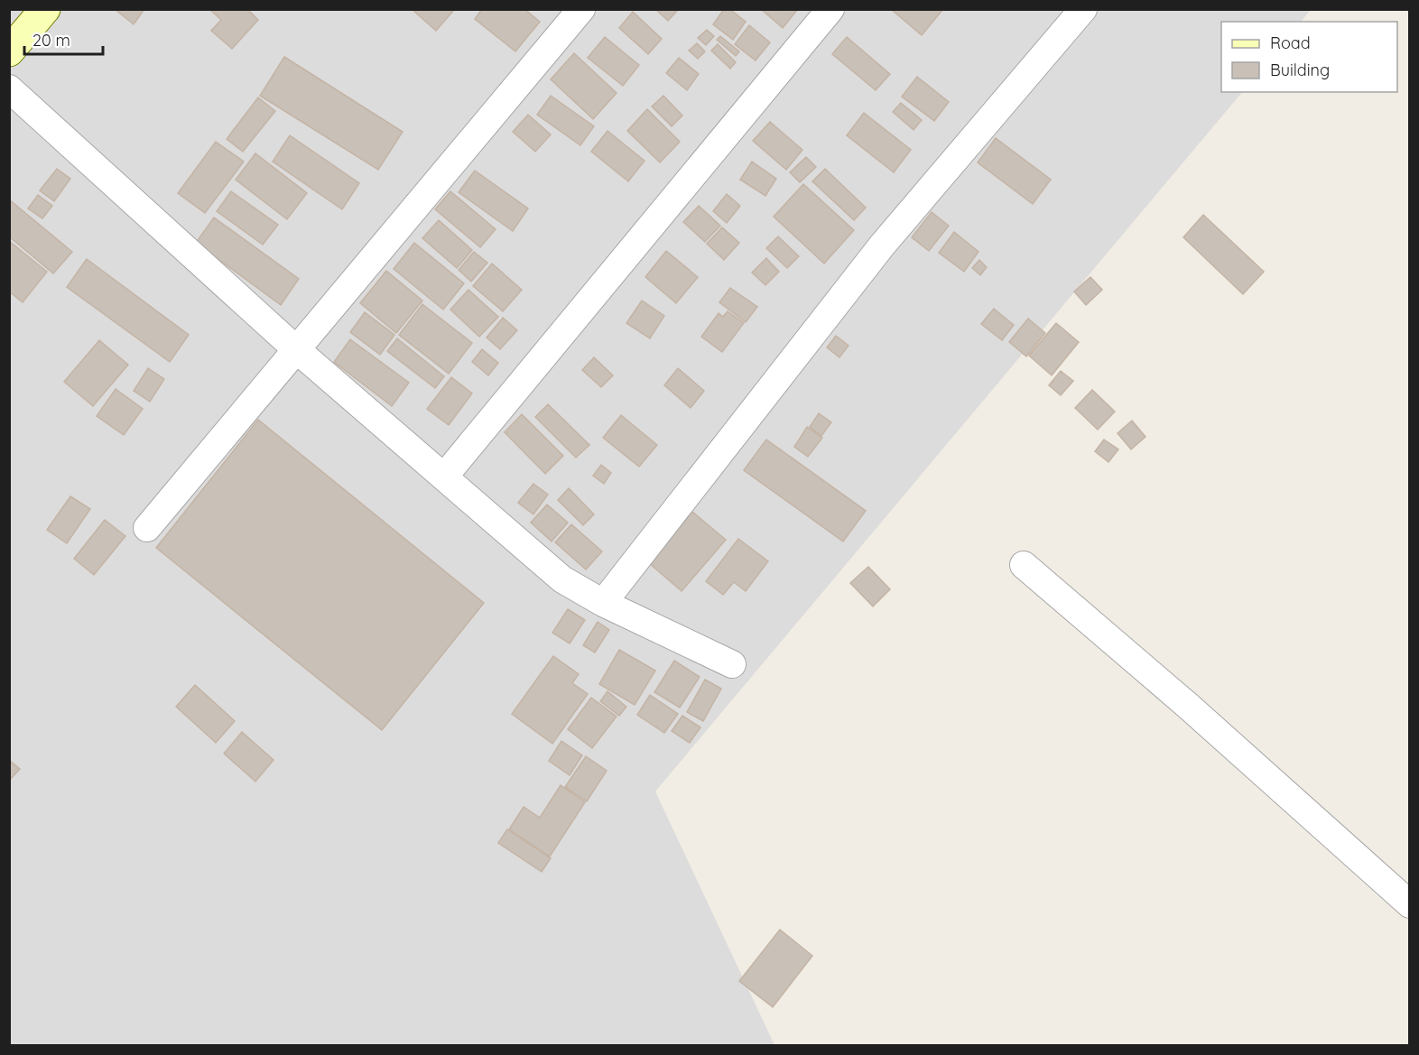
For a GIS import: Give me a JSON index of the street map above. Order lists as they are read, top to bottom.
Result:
{
  "legend": ["Road", "Building"],
  "scale_bar": "20 m"
}
